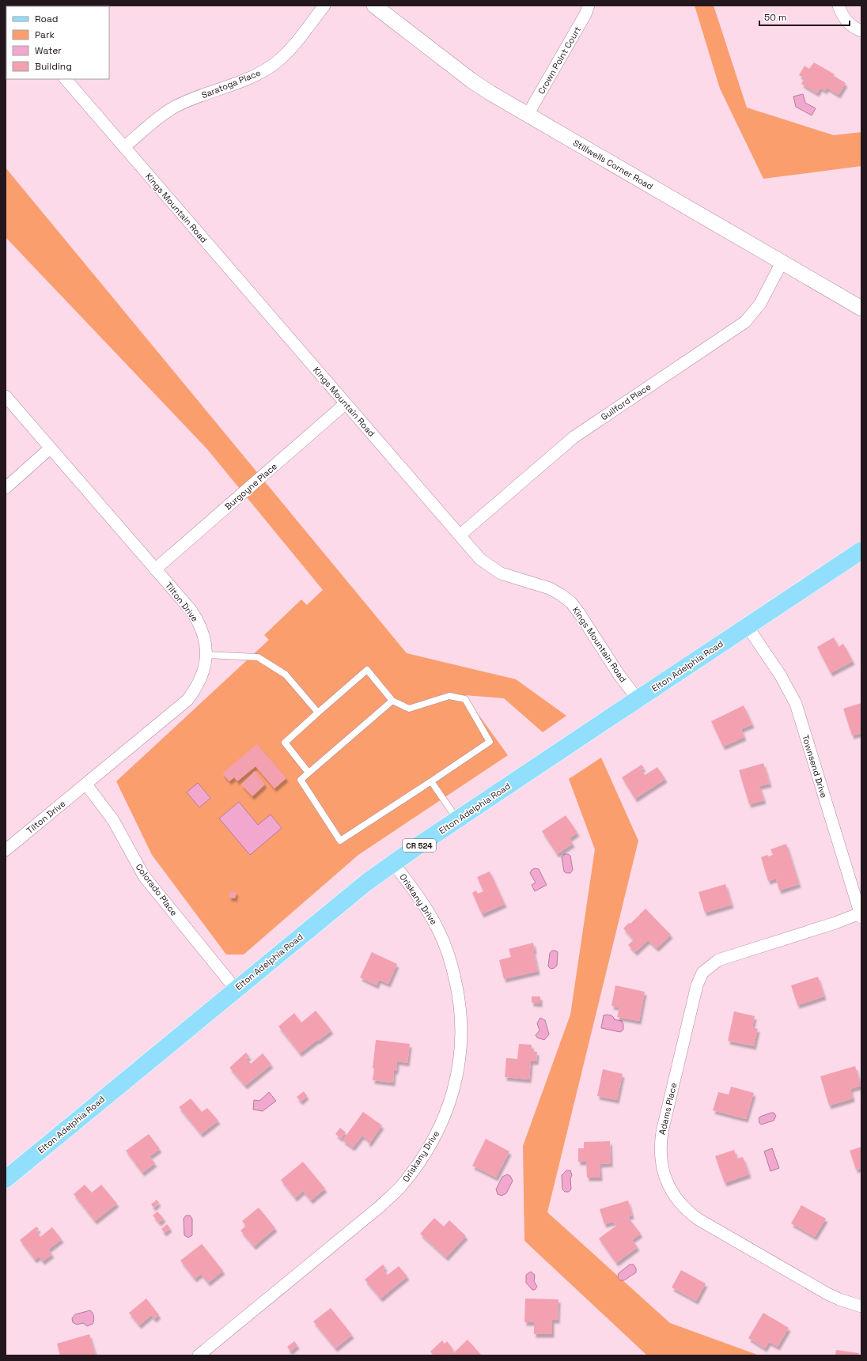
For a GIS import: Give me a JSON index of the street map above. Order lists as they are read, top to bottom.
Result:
{
  "streets": {
    "main road": ["Elton Adelphia Road", "CR 524"],
    "street": [
      "Crown Point Court",
      "Saratoga Place",
      "Stillwells Corner Road",
      "Kings Mountain Road",
      "Guilford Place",
      "Burgoyne Place",
      "Tilton Drive",
      "Townsend Drive",
      "Colorado Place",
      "Oriskany Drive",
      "Adams Place"
    ]
  },
  "crossings": [
    ["Crown Point Court", "Stillwells Corner Road"],
    ["Saratoga Place", "Kings Mountain Road"],
    ["Stillwells Corner Road", "Guilford Place"],
    ["Kings Mountain Road", "Guilford Place"],
    ["Kings Mountain Road", "Burgoyne Place"],
    ["Kings Mountain Road", "Elton Adelphia Road"],
    ["Burgoyne Place", "Tilton Drive"],
    ["Tilton Drive", "Colorado Place"],
    ["Elton Adelphia Road", "Townsend Drive"],
    ["Elton Adelphia Road", "Colorado Place"],
    ["Elton Adelphia Road", "Oriskany Drive"],
    ["Townsend Drive", "Adams Place"]
  ],
  "legend": [
    "Road",
    "Park",
    "Water",
    "Building"
  ],
  "scale_bar": "50 m"
}
